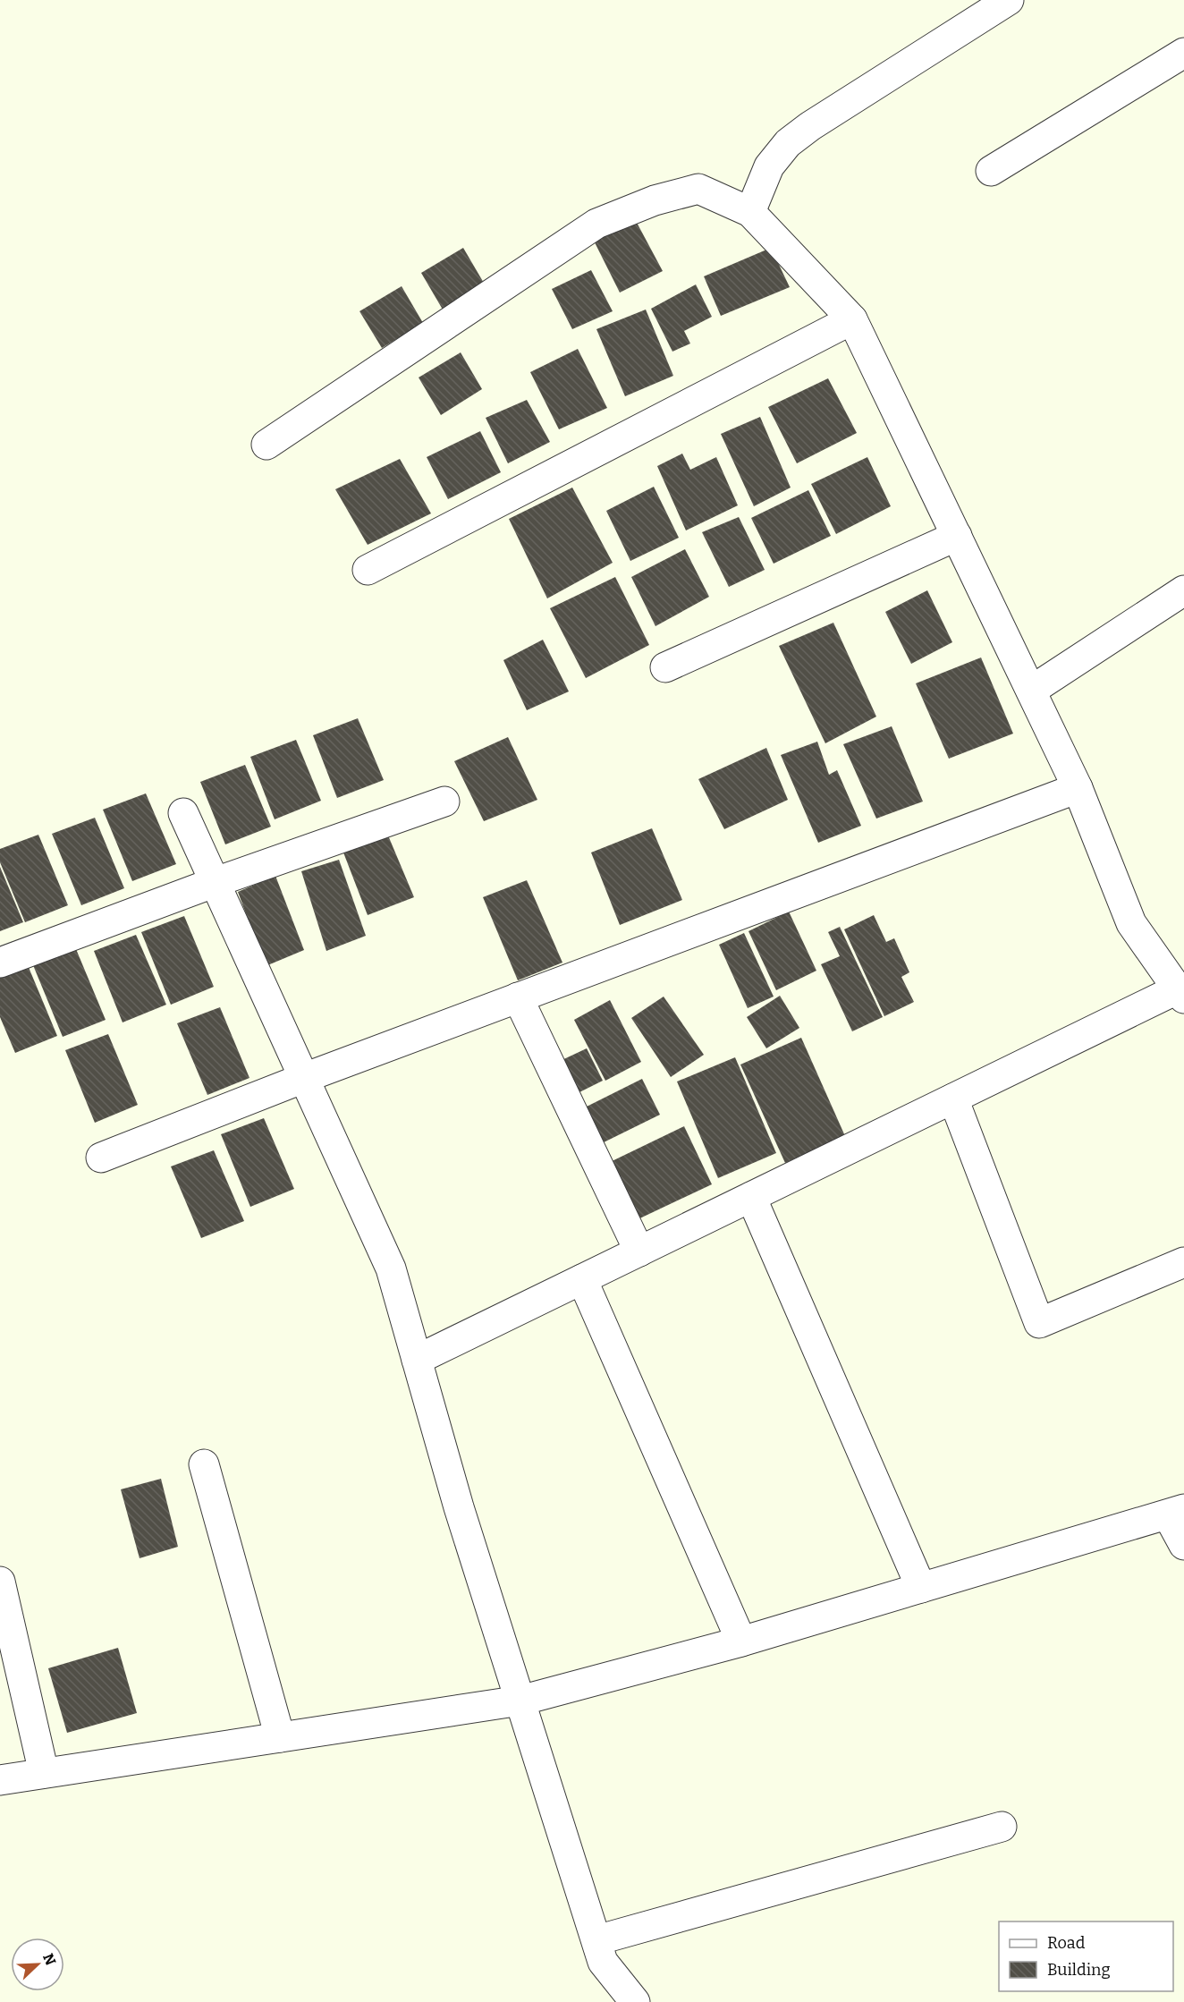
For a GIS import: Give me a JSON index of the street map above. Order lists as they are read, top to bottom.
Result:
{
  "legend": ["Road", "Building"],
  "north": "top right"
}
